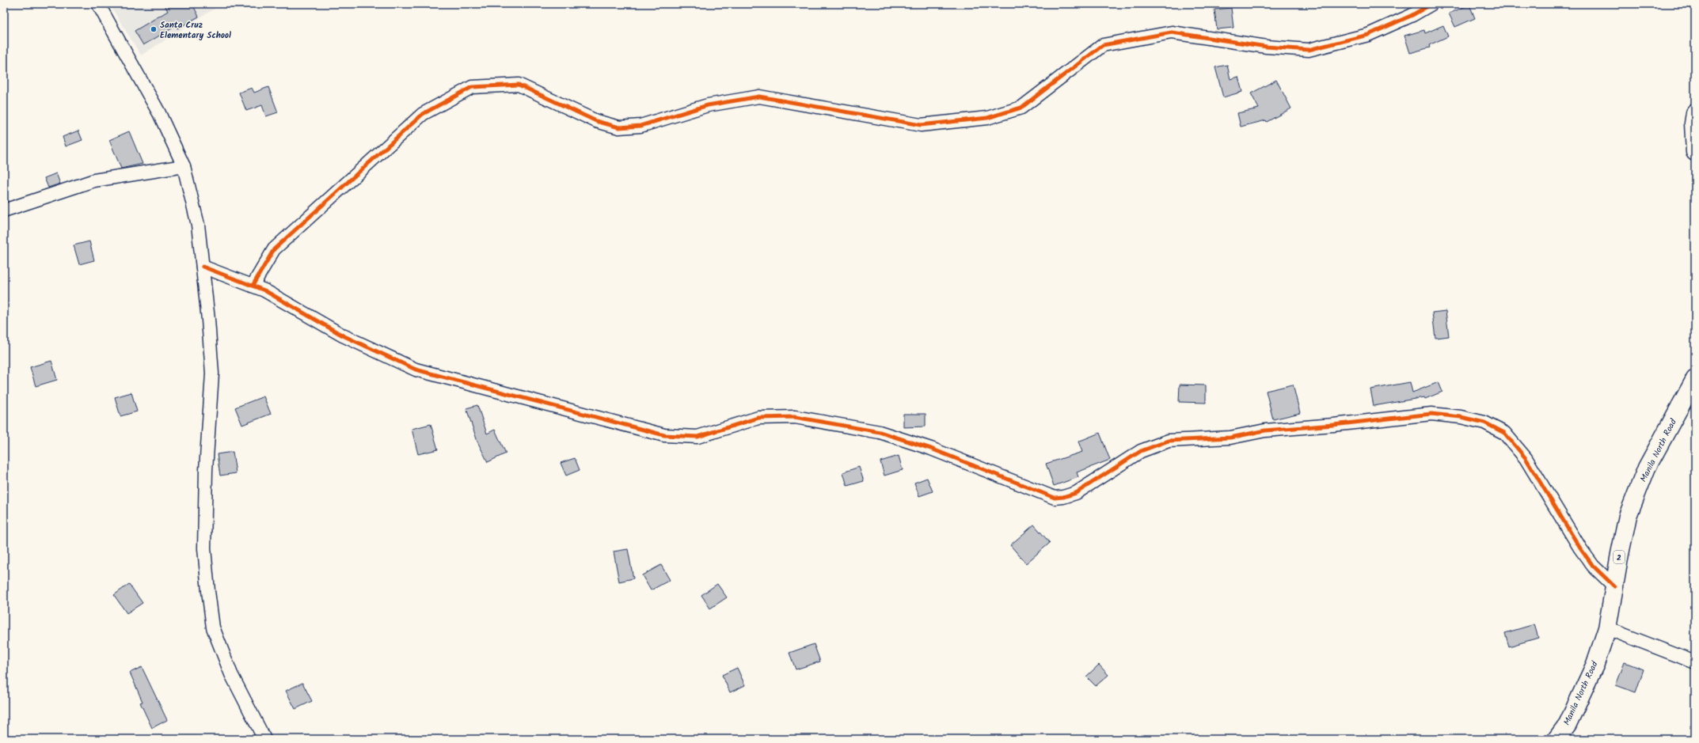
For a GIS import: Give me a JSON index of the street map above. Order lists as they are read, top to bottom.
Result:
{
  "streets": {
    "highway": ["Manila North Road", "2"]
  },
  "places": ["Santa Cruz Elementary School"]
}
